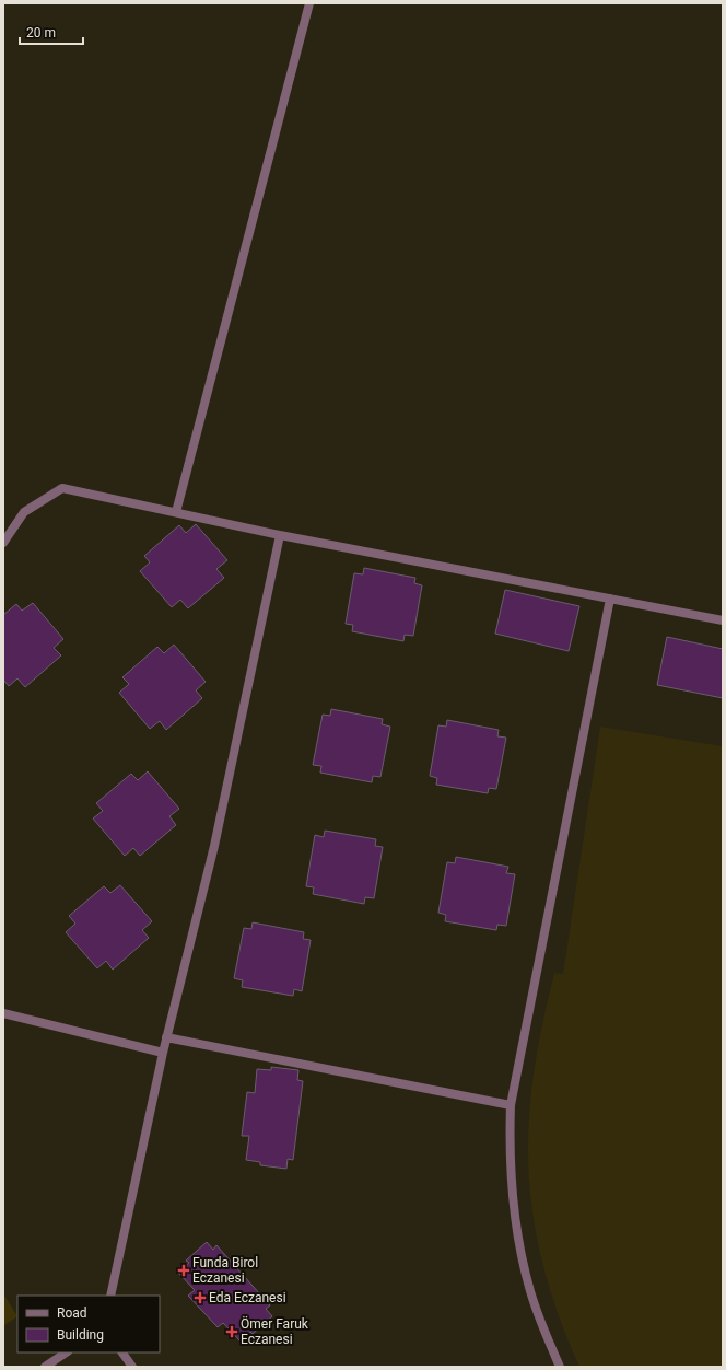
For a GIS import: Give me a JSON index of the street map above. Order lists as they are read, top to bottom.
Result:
{
  "places": {
    "health": ["Funda Birol Eczanesi", "Eda Eczanesi", "Ömer Faruk Eczanesi"]
  },
  "legend": ["Road", "Building"],
  "scale_bar": "20 m"
}
